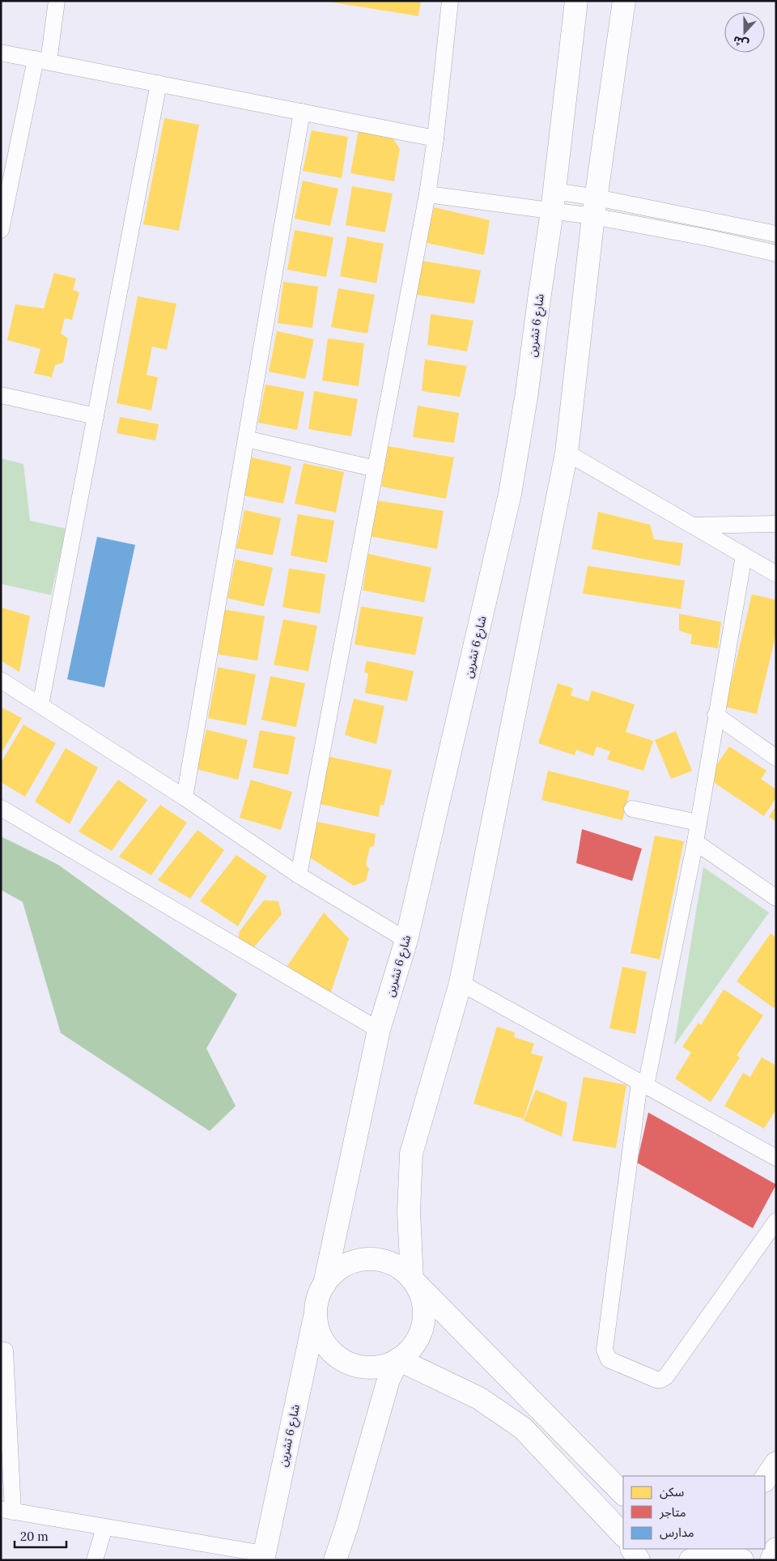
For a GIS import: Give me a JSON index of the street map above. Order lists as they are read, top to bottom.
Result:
{
  "streets": {
    "main road": ["شارع 6 تشرين"]
  },
  "legend": ["سكن", "متاجر", "مدارس"],
  "scale_bar": "20 m",
  "north": "bottom"
}
